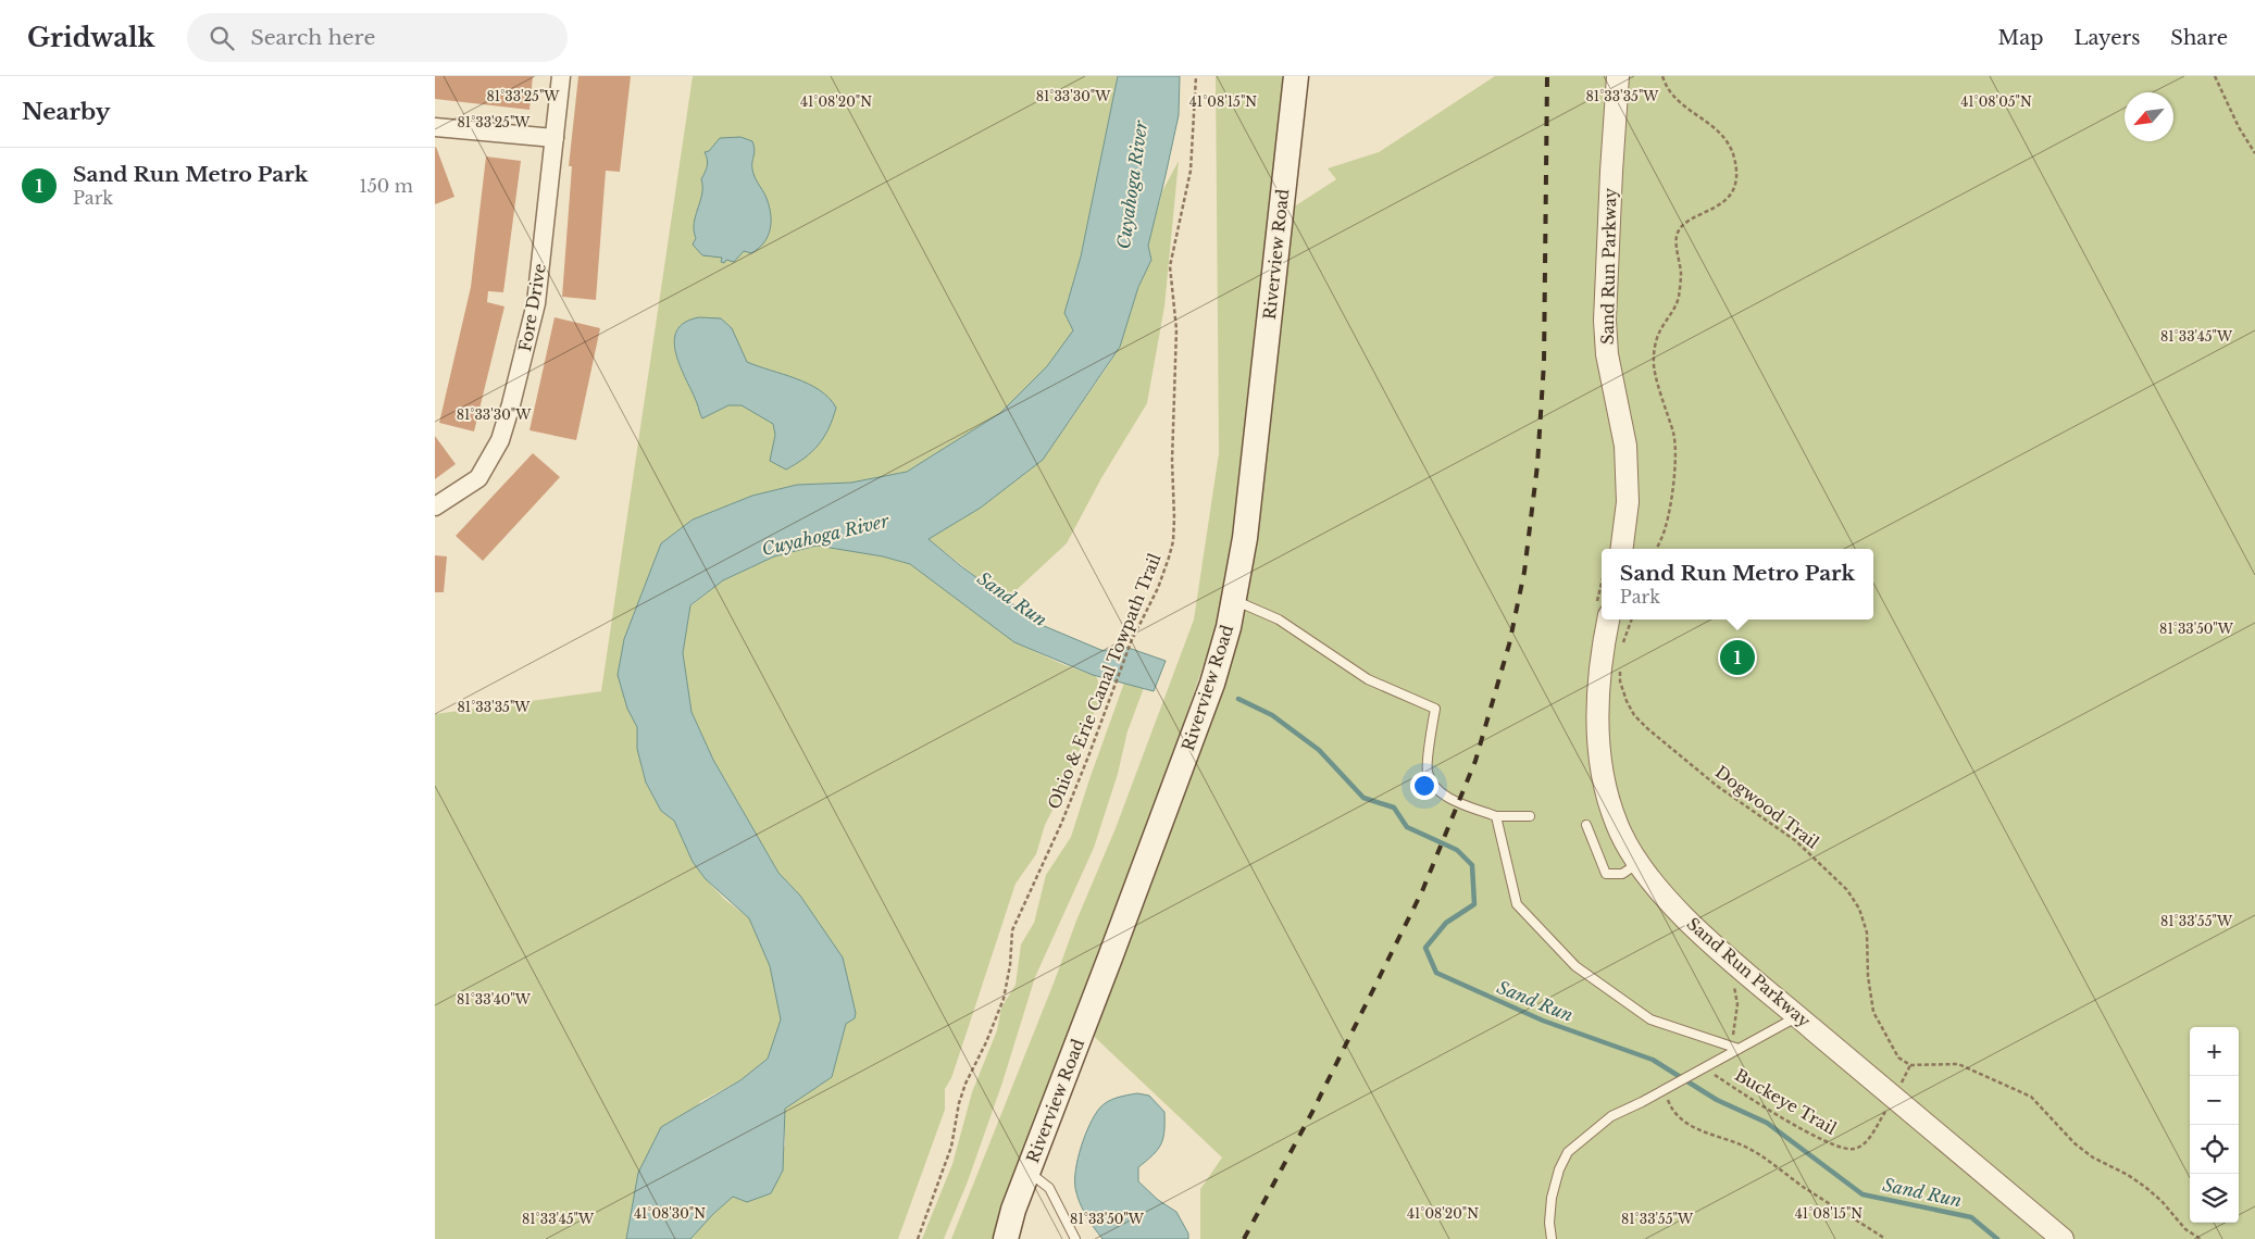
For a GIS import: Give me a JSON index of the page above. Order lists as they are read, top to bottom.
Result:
{
  "streets": {
    "main road": ["Riverview Road"],
    "street": ["Sand Run Parkway", "Fore Drive"],
    "path": ["Ohio & Erie Canal Towpath Trail", "Dogwood Trail", "Buckeye Trail"]
  },
  "crossings": [
    ["Sand Run Parkway", "Buckeye Trail"],
    ["Dogwood Trail", "Buckeye Trail"]
  ],
  "water": ["Cuyahoga River", "Sand Run"],
  "north": "bottom left",
  "page": {
    "header": "Gridwalk",
    "search": "Search here",
    "nav": ["Map", "Layers", "Share"],
    "heading": "Nearby",
    "list": [
      {
        "mark": "1",
        "name": "Sand Run Metro Park",
        "note": "Park",
        "value": "150 m"
      }
    ],
    "popup": ["Sand Run Metro Park", "Park"],
    "pins": "1",
    "map_buttons": ["+", "−"]
  },
  "coordinates": [
    "81°33'25\"W",
    "81°33'30\"W",
    "81°33'35\"W",
    "41°08'20\"N",
    "41°08'15\"N",
    "41°08'05\"N",
    "81°33'45\"W",
    "81°33'50\"W",
    "81°33'55\"W",
    "81°33'40\"W",
    "41°08'30\"N"
  ]
}
